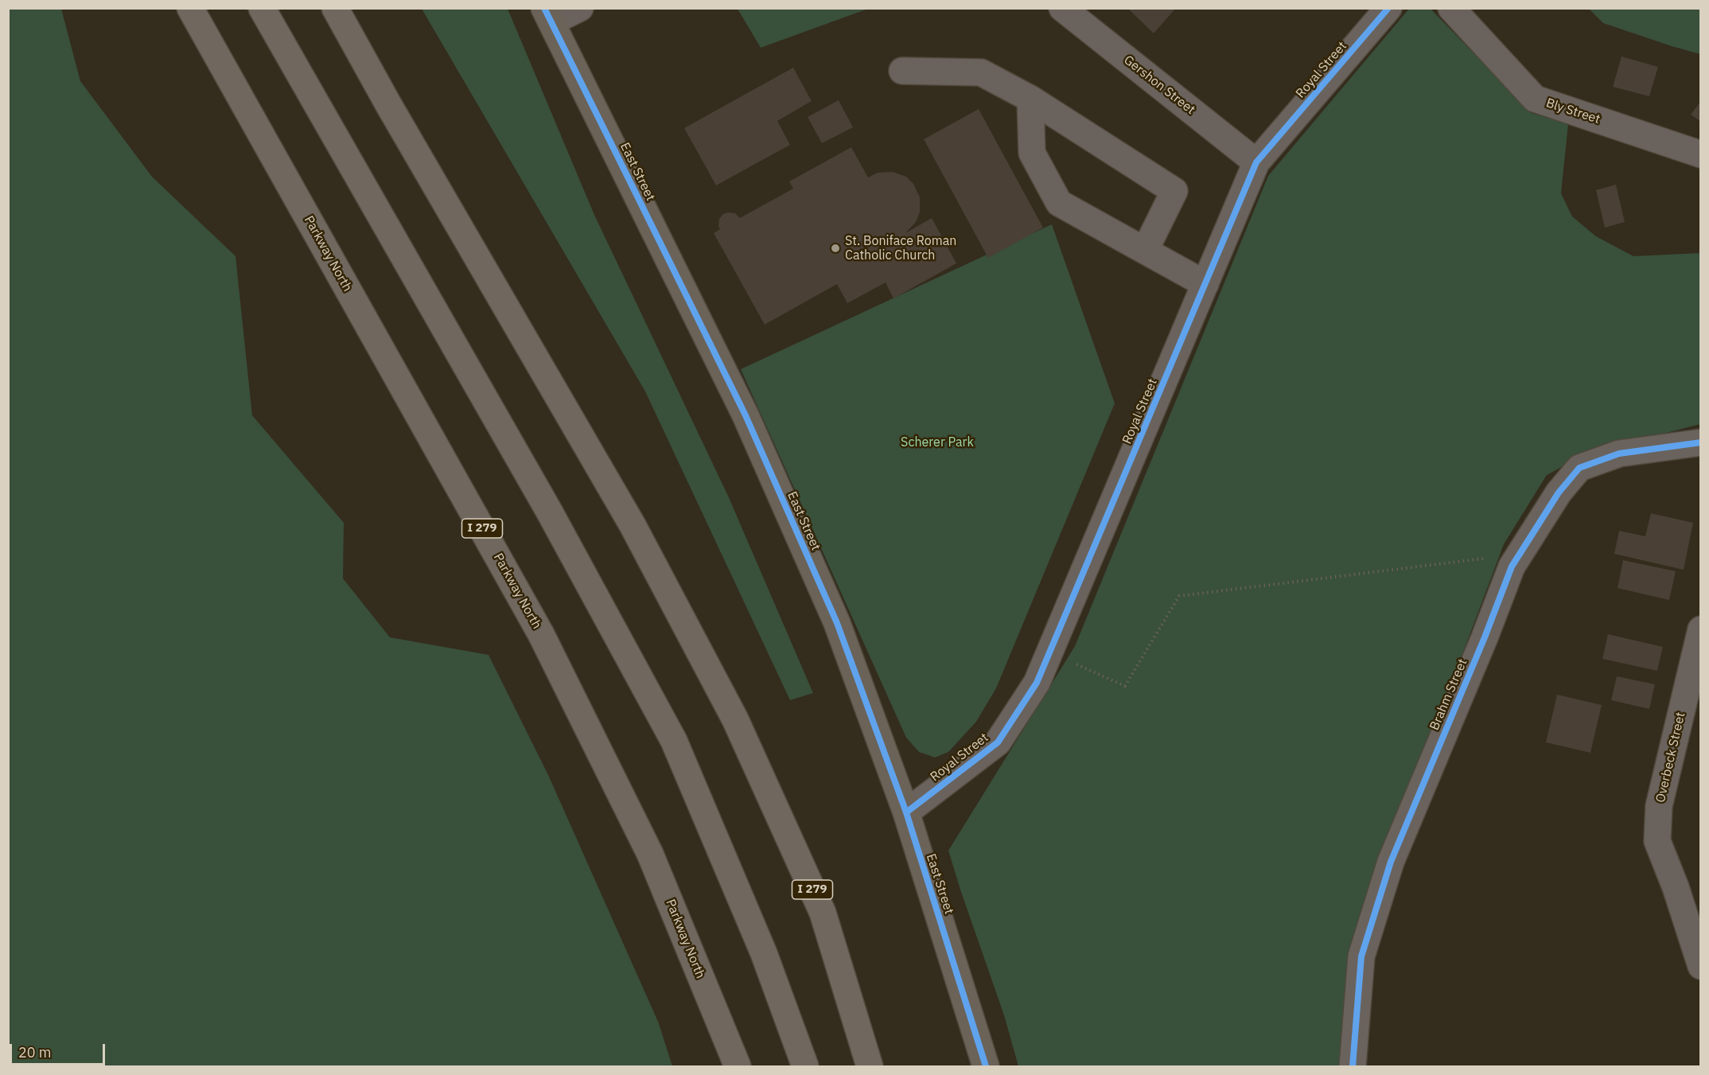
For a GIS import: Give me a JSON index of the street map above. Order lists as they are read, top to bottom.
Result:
{
  "streets": {
    "highway": ["Parkway North", "I 279"],
    "main road": ["East Street"],
    "street": [
      "Royal Street",
      "Gershon Street",
      "Bly Street",
      "Brahm Street",
      "Overbeck Street"
    ]
  },
  "crossings": [
    ["Royal Street", "Gershon Street"],
    ["Royal Street", "East Street"]
  ],
  "parks": ["Scherer Park"],
  "places": ["St. Boniface Roman Catholic Church"],
  "scale_bar": "20 m"
}
